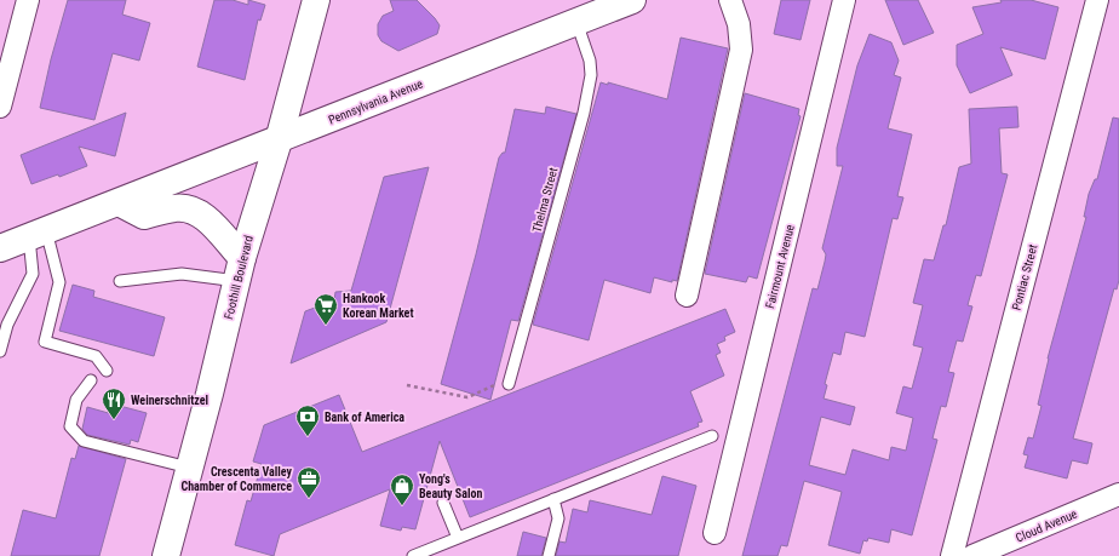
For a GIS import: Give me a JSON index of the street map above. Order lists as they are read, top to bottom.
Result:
{
  "streets": {
    "main road": ["Pennsylvania Avenue", "Foothill Boulevard"],
    "street": ["Fairmount Avenue", "Pontiac Street", "Cloud Avenue"],
    "lane": ["Thelma Street"]
  },
  "crossings": [
    ["Pennsylvania Avenue", "Thelma Street"],
    ["Pennsylvania Avenue", "Foothill Boulevard"]
  ],
  "places": {
    "supermarket": ["Hankook Korean Market"],
    "restaurant": ["Weinerschnitzel"],
    "bank": ["Bank of America"],
    "office": ["Crescenta Valley Chamber of Commerce"],
    "shop": ["Yong's Beauty Salon"]
  }
}
